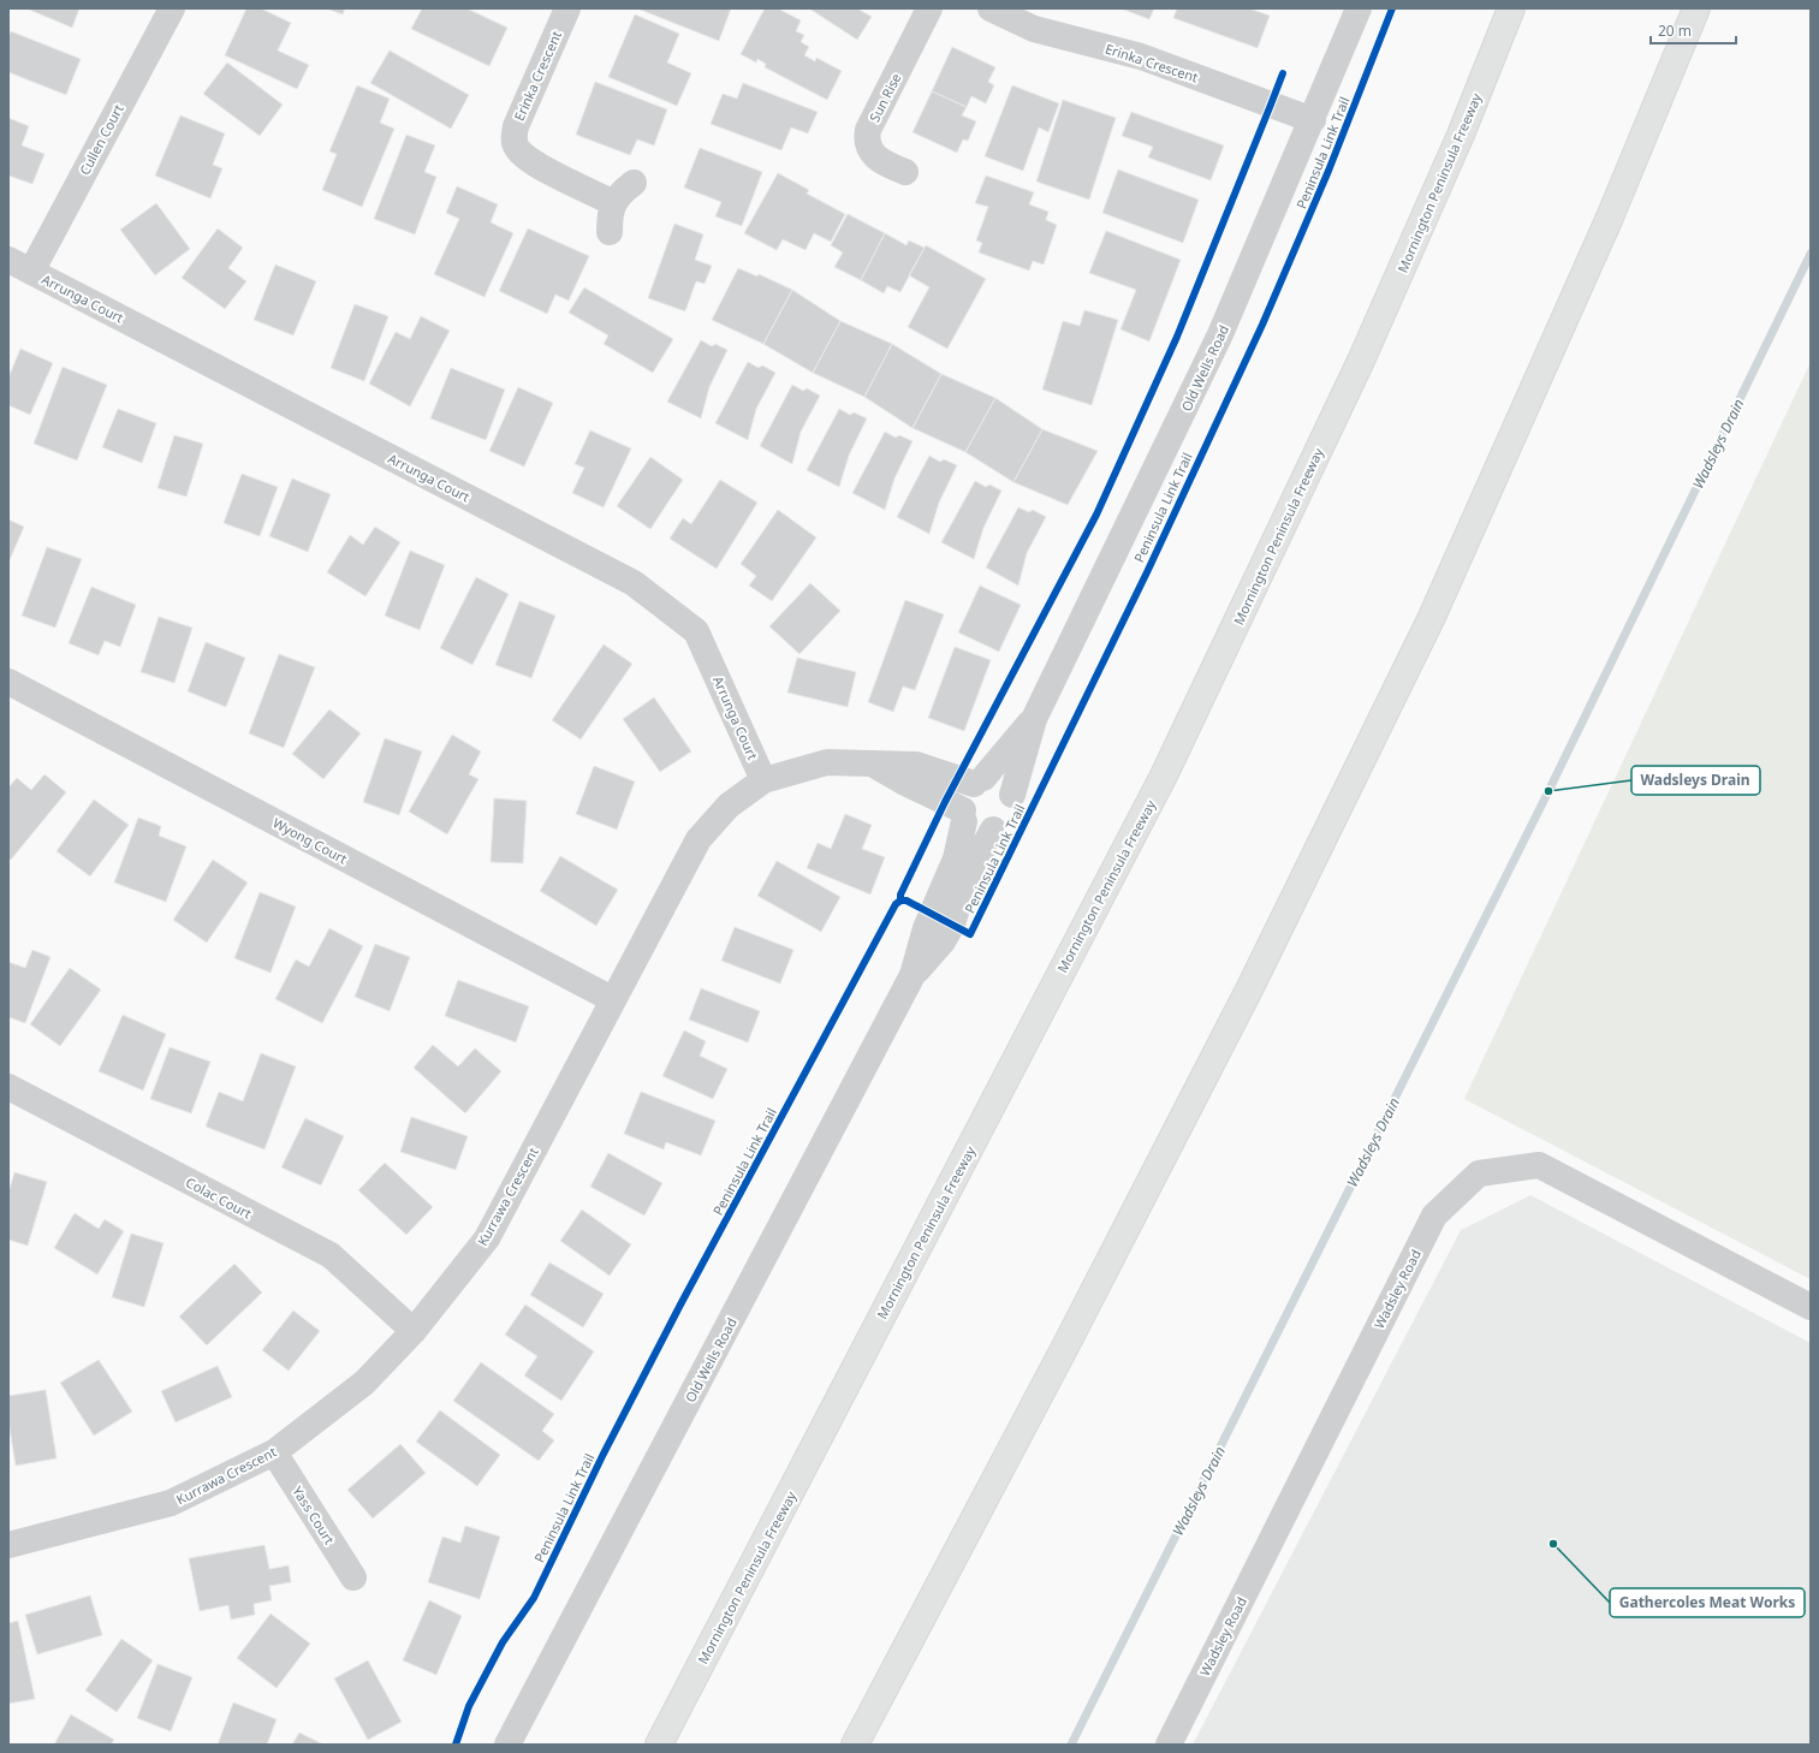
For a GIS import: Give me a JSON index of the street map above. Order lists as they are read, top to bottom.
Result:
{
  "streets": {
    "highway": ["Mornington Peninsula Freeway"],
    "street": [
      "Erinka Crescent",
      "Sun Rise",
      "Cullen Court",
      "Arrunga Court",
      "Old Wells Road",
      "Wyong Court",
      "Kurrawa Crescent",
      "Colac Court",
      "Wadsley Road",
      "Yass Court"
    ],
    "cycle path": ["Peninsula Link Trail"]
  },
  "crossings": [
    ["Erinka Crescent", "Old Wells Road"],
    ["Cullen Court", "Arrunga Court"],
    ["Arrunga Court", "Kurrawa Crescent"],
    ["Old Wells Road", "Kurrawa Crescent"],
    ["Wyong Court", "Kurrawa Crescent"],
    ["Kurrawa Crescent", "Colac Court"],
    ["Kurrawa Crescent", "Yass Court"]
  ],
  "water": ["Wadsleys Drain"],
  "places": ["Wadsleys Drain", "Gathercoles Meat Works"],
  "scale_bar": "20 m"
}
